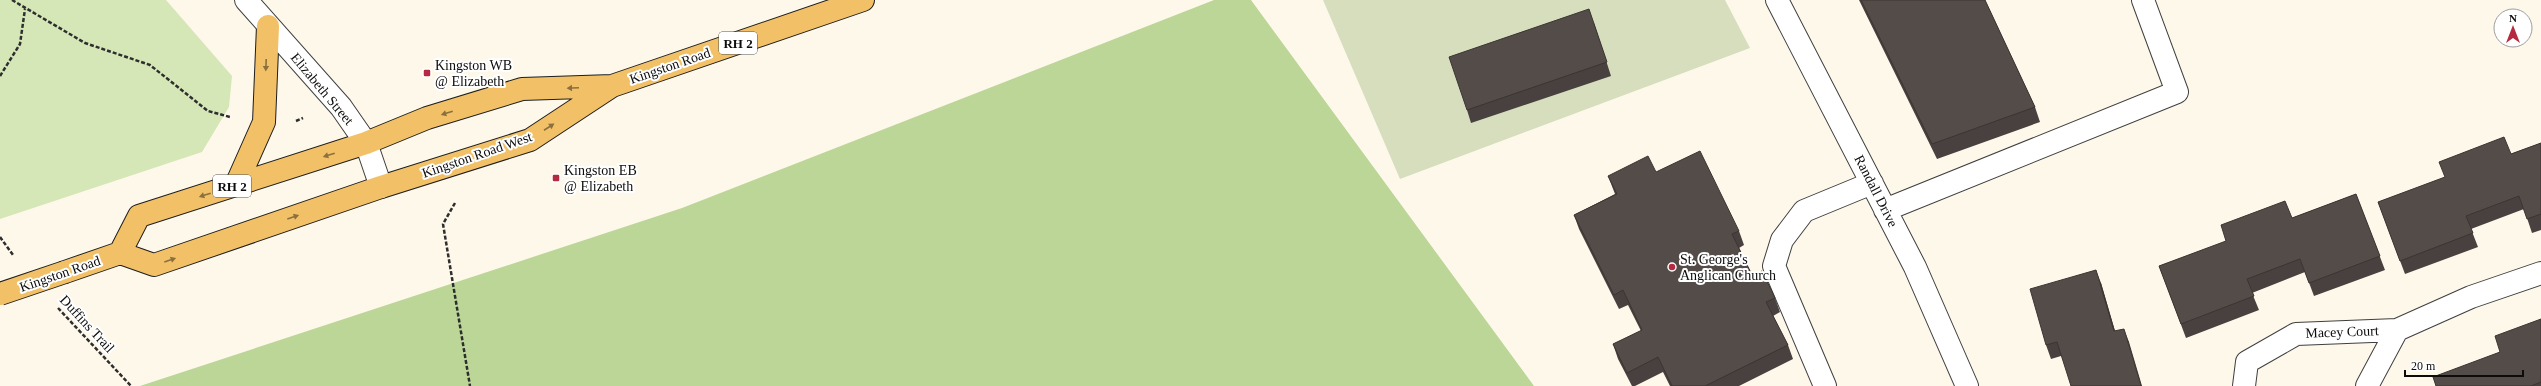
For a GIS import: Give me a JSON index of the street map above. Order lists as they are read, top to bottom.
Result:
{
  "streets": {
    "main road": ["RH 2", "Kingston Road", "Kingston Road West"],
    "street": ["Elizabeth Street", "Randall Drive", "Macey Court"],
    "path": ["Duffins Trail"]
  },
  "crossings": [
    ["RH 2", "Kingston Road"],
    ["RH 2", "Elizabeth Street"],
    ["RH 2", "Kingston Road West"],
    ["Kingston Road", "Kingston Road West"],
    ["Elizabeth Street", "Kingston Road West"]
  ],
  "places": {
    "transit": ["Kingston WB @ Elizabeth", "Kingston EB @ Elizabeth"],
    "other": ["St. George's Anglican Church"]
  },
  "scale_bar": "20 m",
  "north": "top"
}
